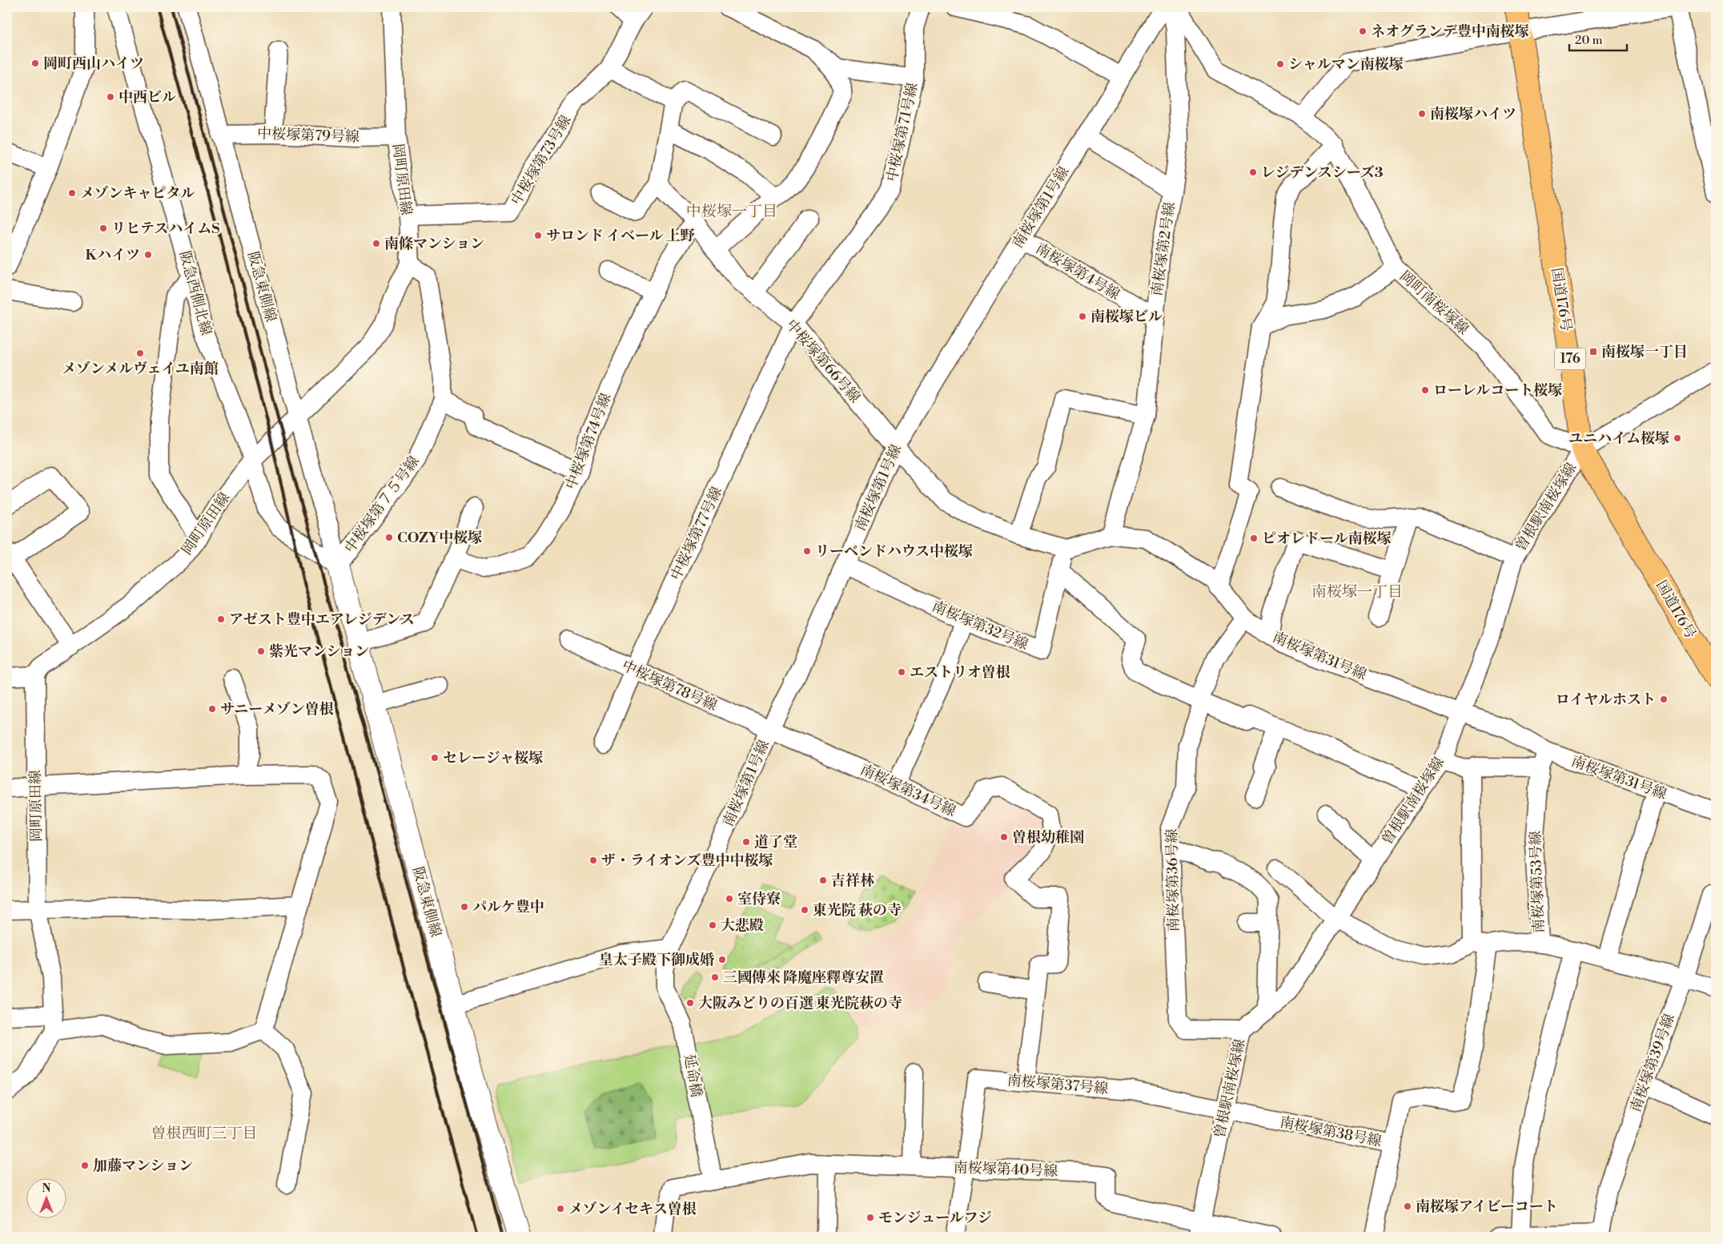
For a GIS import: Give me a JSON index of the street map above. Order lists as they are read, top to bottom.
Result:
{
  "streets": {
    "highway": ["国道176号", "176"],
    "street": [
      "中桜塚第71号線",
      "中桜塚第79号線",
      "中桜塚第73号線",
      "岡町原田線",
      "南桜塚第1号線",
      "南桜塚第2号線",
      "南桜塚第4号線",
      "阪急東側線",
      "阪急西側北線",
      "岡町南桜塚線",
      "中桜塚第66号線",
      "中桜塚第74号線",
      "中桜塚第７５号線",
      "曽根駅南桜塚線",
      "中桜塚第77号線",
      "南桜塚第32号線",
      "南桜塚第31号線",
      "中桜塚第78号線",
      "南桜塚第34号線",
      "南桜塚第36号線",
      "南桜塚第53号線",
      "南桜塚第39号線",
      "延命橋",
      "南桜塚第37号線",
      "南桜塚第38号線",
      "南桜塚第40号線"
    ]
  },
  "crossings": [
    ["中桜塚第71号線", "中桜塚第66号線"],
    ["中桜塚第71号線", "中桜塚第77号線"],
    ["中桜塚第79号線", "岡町原田線"],
    ["中桜塚第79号線", "阪急東側線"],
    ["中桜塚第73号線", "岡町原田線"],
    ["岡町原田線", "阪急東側線"],
    ["岡町原田線", "阪急西側北線"],
    ["岡町原田線", "中桜塚第７５号線"],
    ["南桜塚第1号線", "南桜塚第4号線"],
    ["南桜塚第1号線", "中桜塚第66号線"],
    ["南桜塚第1号線", "南桜塚第32号線"],
    ["南桜塚第1号線", "中桜塚第78号線"],
    ["南桜塚第1号線", "南桜塚第34号線"],
    ["南桜塚第1号線", "延命橋"],
    ["南桜塚第2号線", "南桜塚第4号線"],
    ["南桜塚第2号線", "南桜塚第31号線"],
    ["阪急東側線", "中桜塚第７５号線"],
    ["国道176号", "岡町南桜塚線"],
    ["国道176号", "曽根駅南桜塚線"],
    ["岡町南桜塚線", "曽根駅南桜塚線"],
    ["中桜塚第66号線", "中桜塚第74号線"],
    ["中桜塚第66号線", "中桜塚第77号線"],
    ["曽根駅南桜塚線", "南桜塚第31号線"],
    ["曽根駅南桜塚線", "南桜塚第36号線"],
    ["曽根駅南桜塚線", "南桜塚第37号線"],
    ["曽根駅南桜塚線", "南桜塚第38号線"],
    ["曽根駅南桜塚線", "南桜塚第40号線"],
    ["中桜塚第77号線", "中桜塚第78号線"],
    ["南桜塚第32号線", "南桜塚第31号線"],
    ["南桜塚第31号線", "南桜塚第36号線"],
    ["南桜塚第31号線", "南桜塚第53号線"],
    ["中桜塚第78号線", "南桜塚第34号線"],
    ["延命橋", "南桜塚第40号線"],
    ["南桜塚第37号線", "南桜塚第38号線"],
    ["南桜塚第37号線", "南桜塚第40号線"]
  ],
  "districts": ["中桜塚一丁目", "南桜塚一丁目", "曽根西町三丁目"],
  "places": {
    "other": [
      "ネオグランデ豊中南桜塚",
      "岡町西山ハイツ",
      "シャルマン南桜塚",
      "中西ビル",
      "南桜塚ハイツ",
      "レジデンスシーズ3",
      "メゾンキャピタル",
      "リヒテスハイムS",
      "サロンド イベール 上野",
      "南條マンション",
      "Kハイツ",
      "南桜塚ビル",
      "メゾンメルヴェイユ南館",
      "ローレルコート桜塚",
      "ユニハイム桜塚",
      "COZY中桜塚",
      "ピオレドール南桜塚",
      "リーベンドハウス中桜塚",
      "アゼスト豊中エアレジデンス",
      "紫光マンション",
      "エストリオ曽根",
      "ロイヤルホスト",
      "サニーメゾン曽根",
      "セレージャ桜塚",
      "曽根幼稚園",
      "道了堂",
      "ザ・ライオンズ豊中中桜塚",
      "吉祥林",
      "室侍寮",
      "パルケ豊中",
      "東光院 萩の寺",
      "大悲殿",
      "皇太子殿下御成婚",
      "三國傳來 降魔座釋尊安置",
      "大阪みどりの百選 東光院萩の寺",
      "加藤マンション",
      "南桜塚アイビーコート",
      "メゾンイセキス曽根",
      "モンジュールフジ"
    ],
    "transit": ["南桜塚一丁目"]
  },
  "scale_bar": "20 m",
  "north": "top"
}
